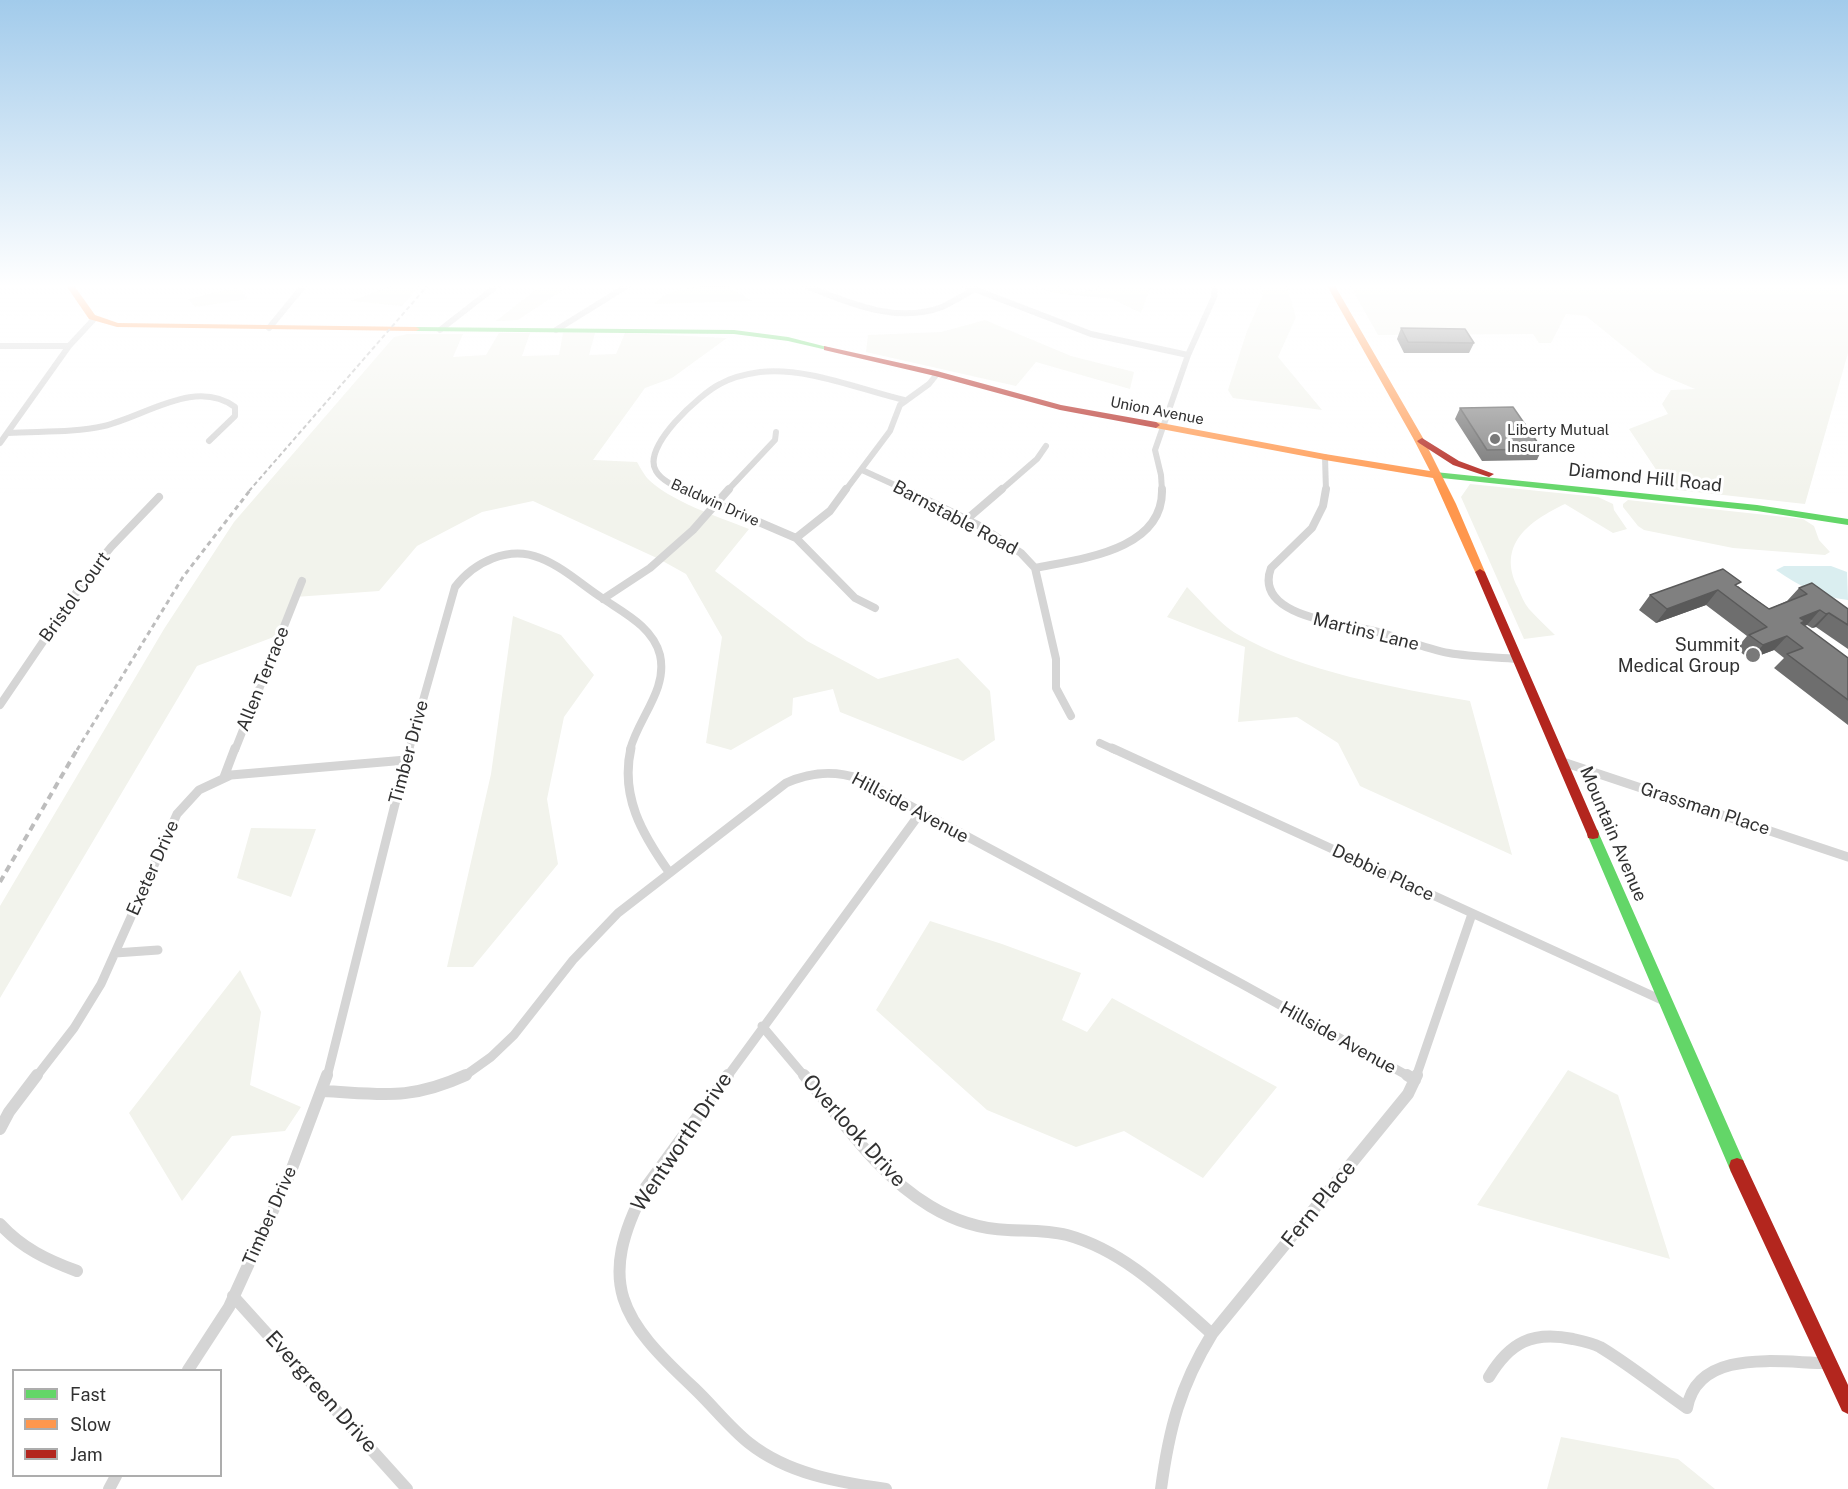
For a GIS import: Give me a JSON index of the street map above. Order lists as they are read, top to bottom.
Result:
{
  "streets": {
    "main road": ["Union Avenue", "Diamond Hill Road", "Mountain Avenue"],
    "street": [
      "Baldwin Drive",
      "Barnstable Road",
      "Bristol Court",
      "Martins Lane",
      "Allen Terrace",
      "Timber Drive",
      "Hillside Avenue",
      "Grassman Place",
      "Exeter Drive",
      "Debbie Place",
      "Overlook Drive",
      "Wentworth Drive",
      "Fern Place",
      "Evergreen Drive"
    ]
  },
  "crossings": [
    ["Union Avenue", "Diamond Hill Road"],
    ["Union Avenue", "Martins Lane"],
    ["Union Avenue", "Mountain Avenue"],
    ["Diamond Hill Road", "Mountain Avenue"],
    ["Martins Lane", "Mountain Avenue"],
    ["Allen Terrace", "Exeter Drive"],
    ["Timber Drive", "Hillside Avenue"],
    ["Timber Drive", "Exeter Drive"],
    ["Timber Drive", "Evergreen Drive"],
    ["Hillside Avenue", "Wentworth Drive"],
    ["Hillside Avenue", "Fern Place"],
    ["Grassman Place", "Mountain Avenue"],
    ["Mountain Avenue", "Debbie Place"],
    ["Debbie Place", "Fern Place"],
    ["Overlook Drive", "Wentworth Drive"],
    ["Overlook Drive", "Fern Place"]
  ],
  "places": ["Liberty Mutual Insurance", "Summit Medical Group"],
  "legend": ["Fast", "Slow", "Jam"]
}
